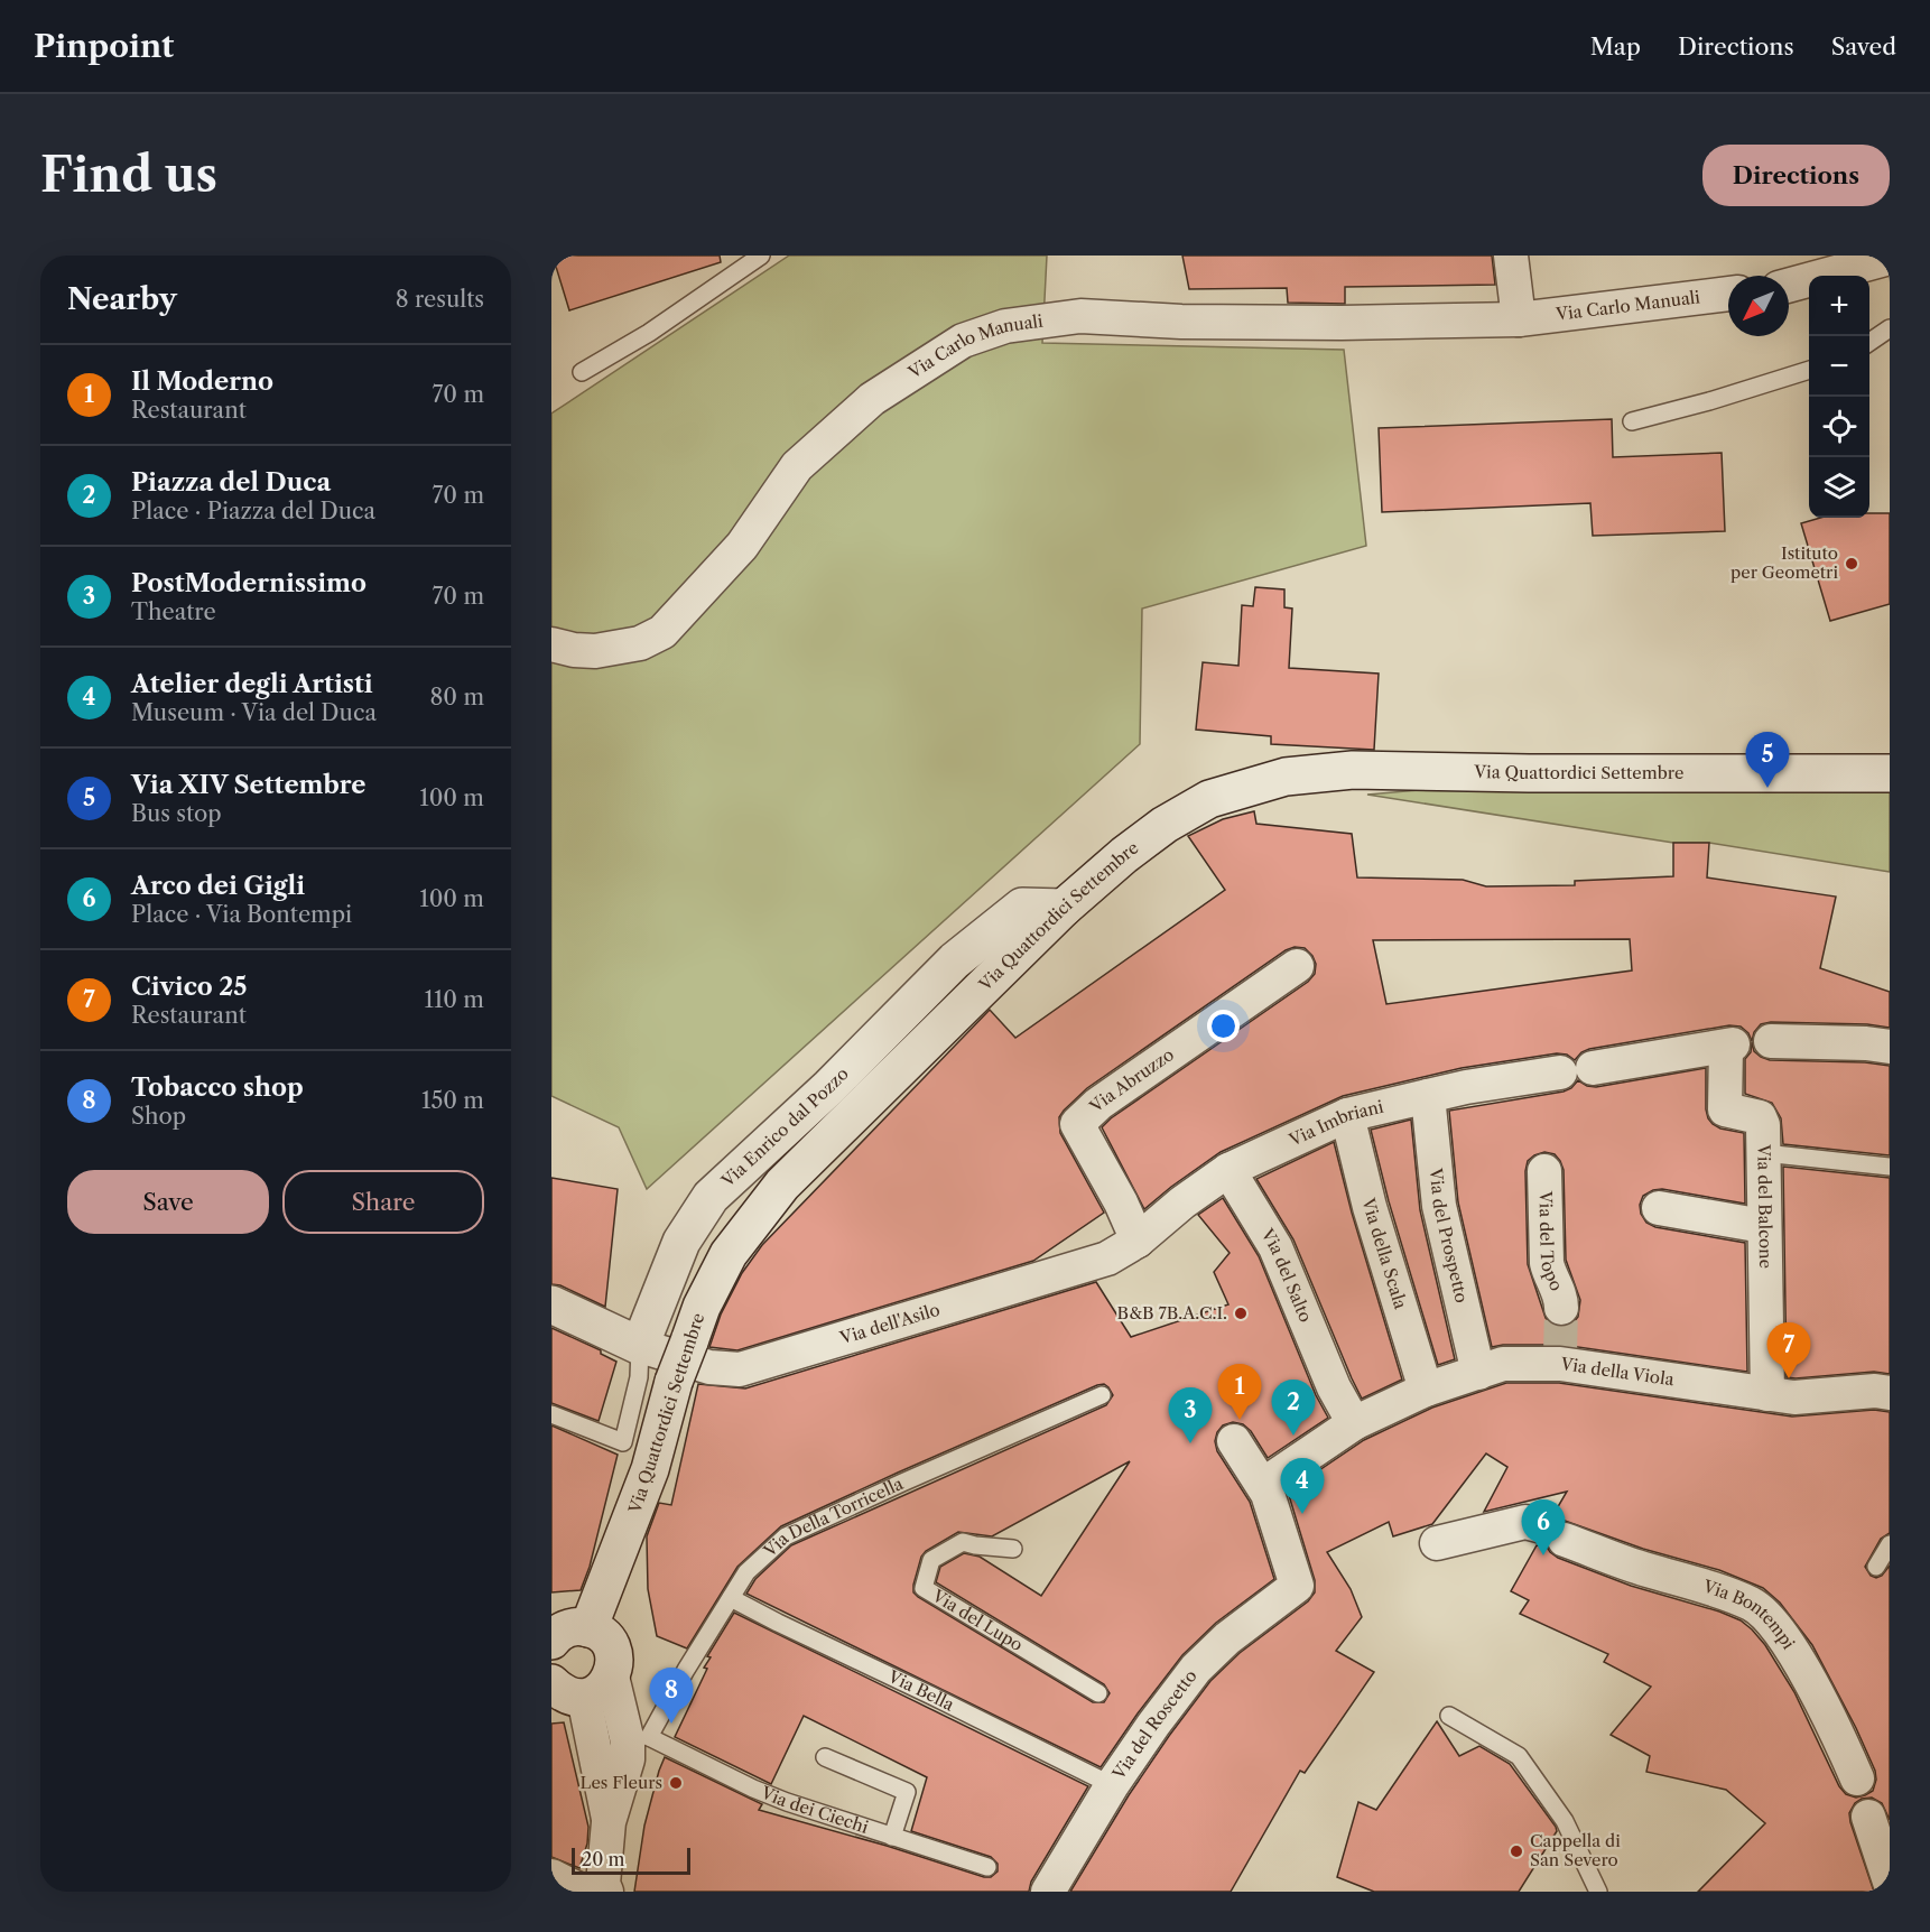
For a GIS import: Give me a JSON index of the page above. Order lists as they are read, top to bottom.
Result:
{
  "streets": {
    "main road": ["Via Quattordici Settembre", "Via Enrico dal Pozzo"],
    "street": [
      "Via Carlo Manuali",
      "Via Abruzzo",
      "Via Imbriani",
      "Via del Balcone",
      "Via del Prospetto",
      "Via del Topo",
      "Via della Scala",
      "Via del Salto",
      "Via dell'Asilo",
      "Via della Viola",
      "Via Bontempi",
      "Via del Roscetto"
    ],
    "lane": [
      "Via Della Torricella",
      "Via del Lupo",
      "Via Bella",
      "Via dei Ciechi"
    ]
  },
  "crossings": [
    ["Via Quattordici Settembre", "Via Enrico dal Pozzo"],
    ["Via Abruzzo", "Via Imbriani"],
    ["Via Abruzzo", "Via dell'Asilo"],
    ["Via Imbriani", "Via del Balcone"],
    ["Via Imbriani", "Via del Prospetto"],
    ["Via Imbriani", "Via della Scala"],
    ["Via Imbriani", "Via del Salto"],
    ["Via Imbriani", "Via dell'Asilo"],
    ["Via Enrico dal Pozzo", "Via dell'Asilo"],
    ["Via del Balcone", "Via della Viola"],
    ["Via del Prospetto", "Via della Viola"],
    ["Via della Scala", "Via della Viola"],
    ["Via del Salto", "Via della Viola"],
    ["Via della Viola", "Via del Roscetto"],
    ["Via Della Torricella", "Via Bella"],
    ["Via Della Torricella", "Via dei Ciechi"],
    ["Via Bella", "Via del Roscetto"]
  ],
  "places": [
    "Istituto per Geometri",
    "B&B 7B.A.C.I.",
    "Les Fleurs",
    "Cappella di San Severo"
  ],
  "scale_bar": "20 m",
  "north": "bottom left",
  "page": {
    "header": "Pinpoint",
    "nav": ["Map", "Directions", "Saved"],
    "buttons": [
      "Directions",
      ["Save", "Share"]
    ],
    "title": "Find us",
    "heading": ["Nearby", "8 results"],
    "map_buttons": ["+", "−"],
    "list": [
      {
        "mark": "1",
        "name": "Il Moderno",
        "note": "Restaurant",
        "value": "70 m"
      },
      {
        "mark": "2",
        "name": "Piazza del Duca",
        "note": "Place · Piazza del Duca",
        "value": "70 m"
      },
      {
        "mark": "3",
        "name": "PostModernissimo",
        "note": "Theatre",
        "value": "70 m"
      },
      {
        "mark": "4",
        "name": "Atelier degli Artisti",
        "note": "Museum · Via del Duca",
        "value": "80 m"
      },
      {
        "mark": "5",
        "name": "Via XIV Settembre",
        "note": "Bus stop",
        "value": "100 m"
      },
      {
        "mark": "6",
        "name": "Arco dei Gigli",
        "note": "Place · Via Bontempi",
        "value": "100 m"
      },
      {
        "mark": "7",
        "name": "Civico 25",
        "note": "Restaurant",
        "value": "110 m"
      },
      {
        "mark": "8",
        "name": "Tobacco shop",
        "note": "Shop",
        "value": "150 m"
      }
    ],
    "pins": [
      "5",
      "7",
      "1",
      "2",
      "3",
      "4",
      "6",
      "8"
    ],
    "scale": "20 m"
  }
}
